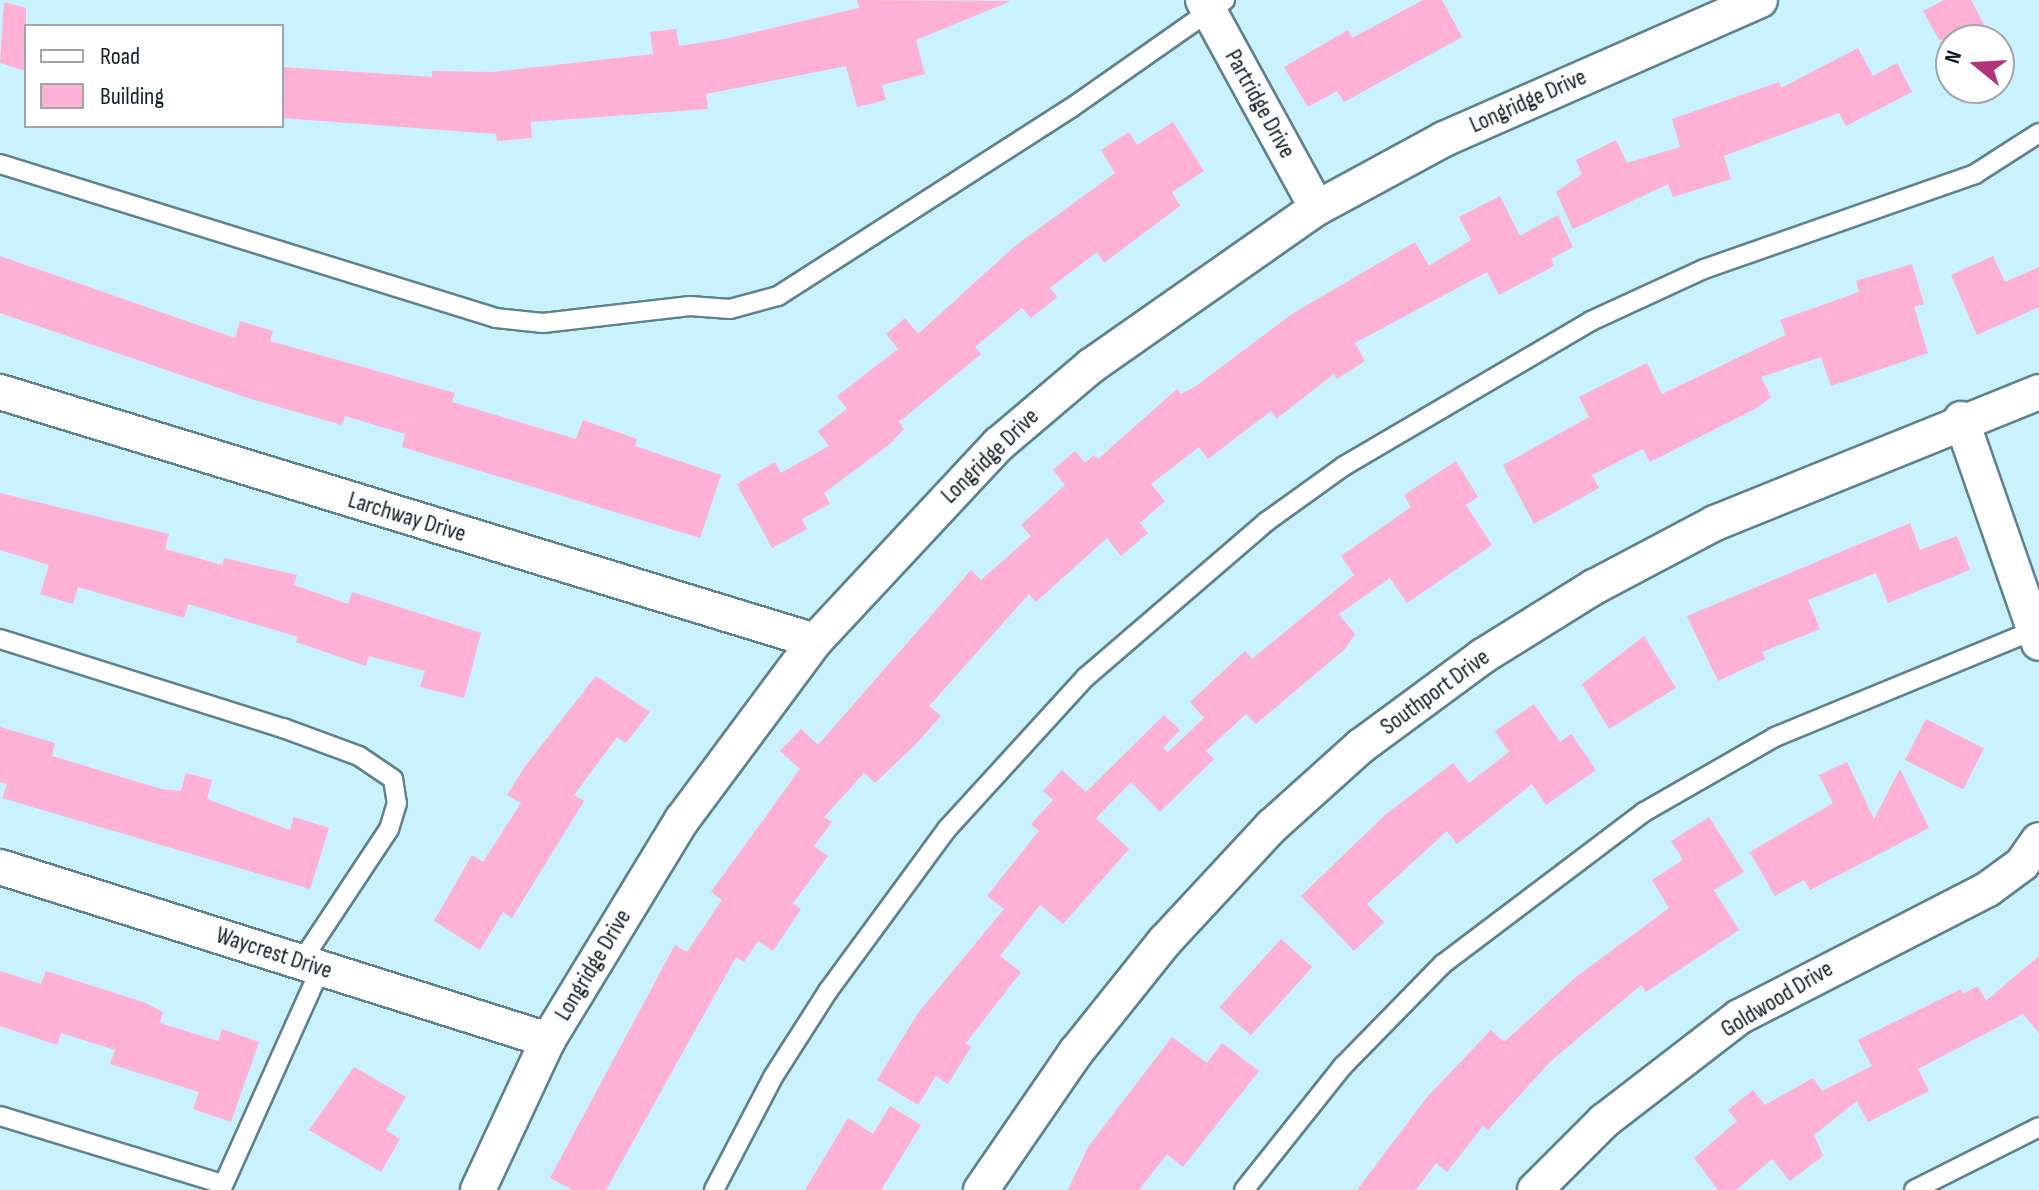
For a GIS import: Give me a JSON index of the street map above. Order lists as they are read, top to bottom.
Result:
{
  "streets": {
    "street": [
      "Longridge Drive",
      "Partridge Drive",
      "Larchway Drive",
      "Southport Drive",
      "Waycrest Drive",
      "Goldwood Drive"
    ]
  },
  "crossings": [
    ["Longridge Drive", "Partridge Drive"],
    ["Longridge Drive", "Larchway Drive"],
    ["Longridge Drive", "Waycrest Drive"]
  ],
  "legend": ["Road", "Building"],
  "north": "left"
}
